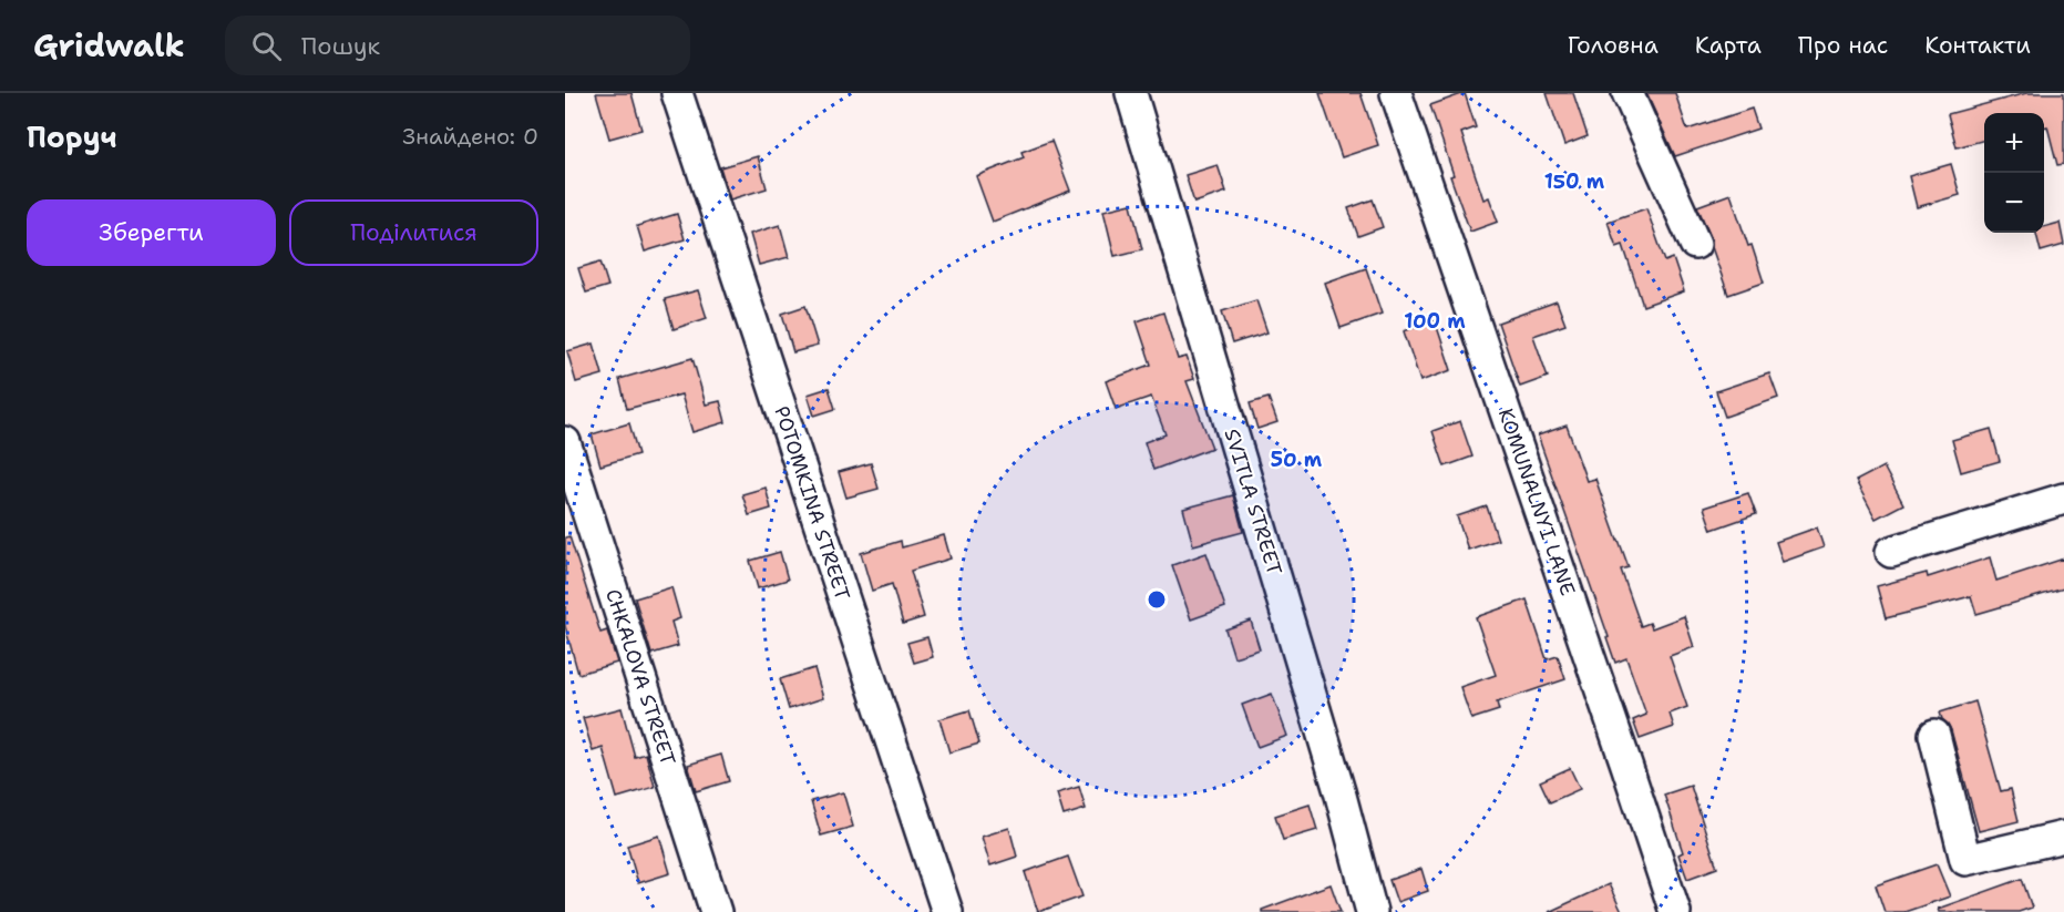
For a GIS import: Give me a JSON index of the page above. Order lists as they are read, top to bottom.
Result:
{
  "streets": {
    "street": [
      "SVITLA STREET",
      "KOMUNALNYI LANE",
      "POTOMKINA STREET",
      "CHKALOVA STREET"
    ]
  },
  "page": {
    "header": "Gridwalk",
    "search": "Пошук",
    "nav": [
      "Головна",
      "Карта",
      "Про нас",
      "Контакти"
    ],
    "heading": ["Поруч", "Знайдено: 0"],
    "map_buttons": ["+", "−"],
    "buttons": ["Зберегти", "Поділитися"]
  },
  "rings": ["150 m", "100 m", "50 m"]
}
